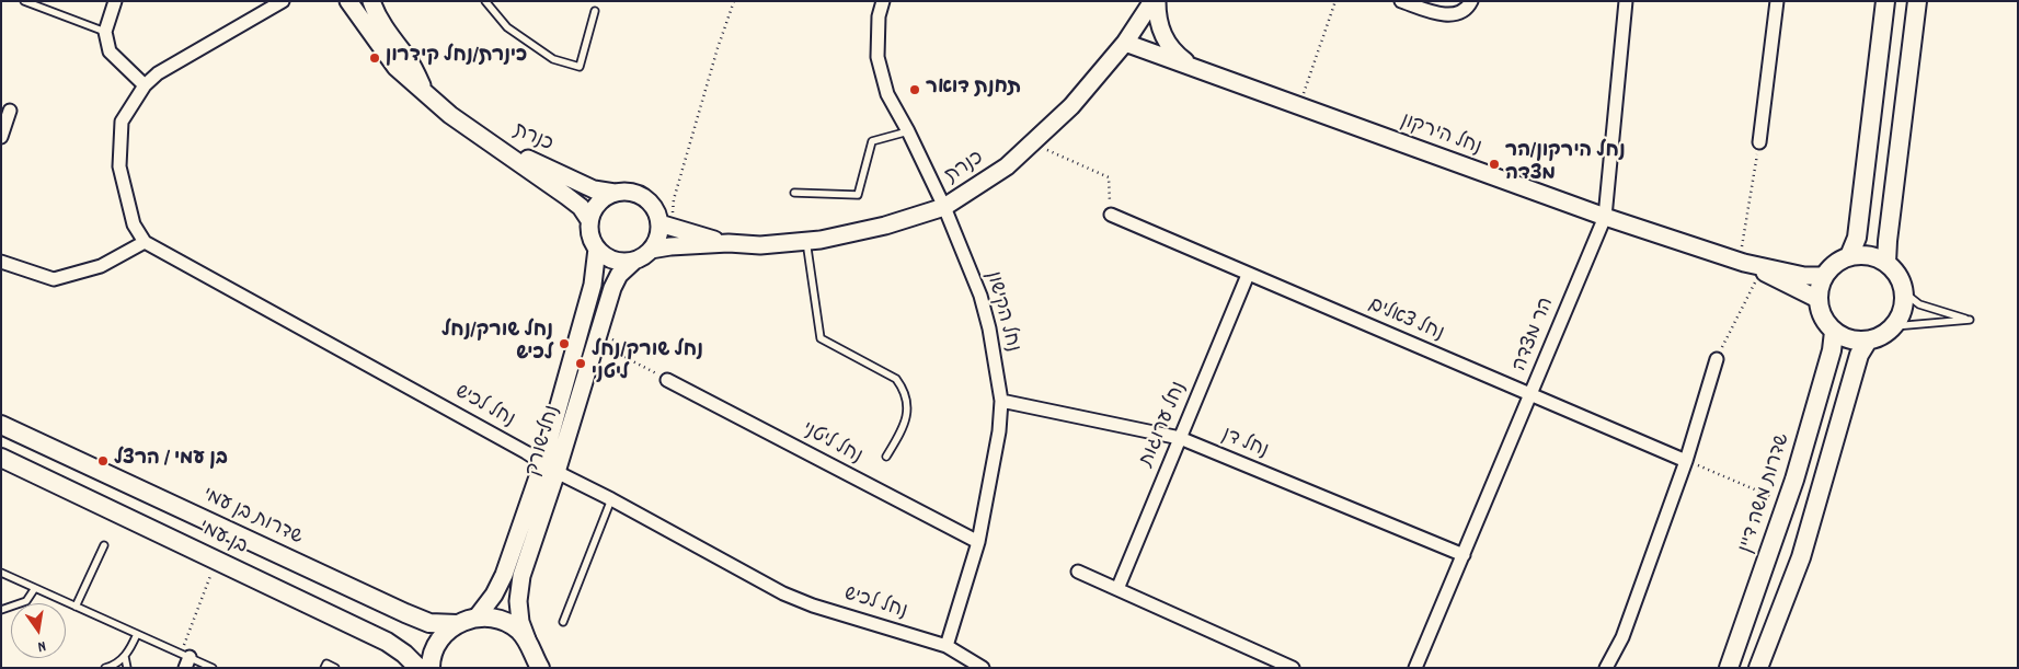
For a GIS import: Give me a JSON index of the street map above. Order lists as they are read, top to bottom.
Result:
{
  "streets": {
    "main road": ["שדרות משה דיין", "שדרות בן עמי", "בן עמי"],
    "street": [
      "נחל הירקון",
      "כנרת",
      "נחל הקישון",
      "נחל צאלים",
      "הר מצדה",
      "נחל לכיש",
      "נחל ערוגות",
      "נחל שורק",
      "נחל ליטני",
      "נחל דן"
    ]
  },
  "crossings": [
    ["נחל הירקון", "כנרת"],
    ["נחל הירקון", "הר מצדה"],
    ["נחל הירקון", "שדרות משה דיין"],
    ["כנרת", "נחל הקישון"],
    ["כנרת", "נחל שורק"],
    ["נחל הקישון", "נחל לכיש"],
    ["נחל הקישון", "נחל ליטני"],
    ["נחל הקישון", "נחל דן"],
    ["נחל צאלים", "הר מצדה"],
    ["נחל צאלים", "נחל ערוגות"],
    ["הר מצדה", "נחל דן"],
    ["נחל לכיש", "נחל שורק"],
    ["נחל ערוגות", "נחל דן"],
    ["נחל שורק", "שדרות בן עמי"]
  ],
  "places": [
    "כינרת/נחל קידרון",
    "תחנת דואר",
    "נחל הירקון/הר מצדה",
    "נחל שורק/נחל לכיש",
    "נחל שורק/נחל ליטני",
    "בן עמי / הרצל"
  ],
  "north": "bottom"
}
